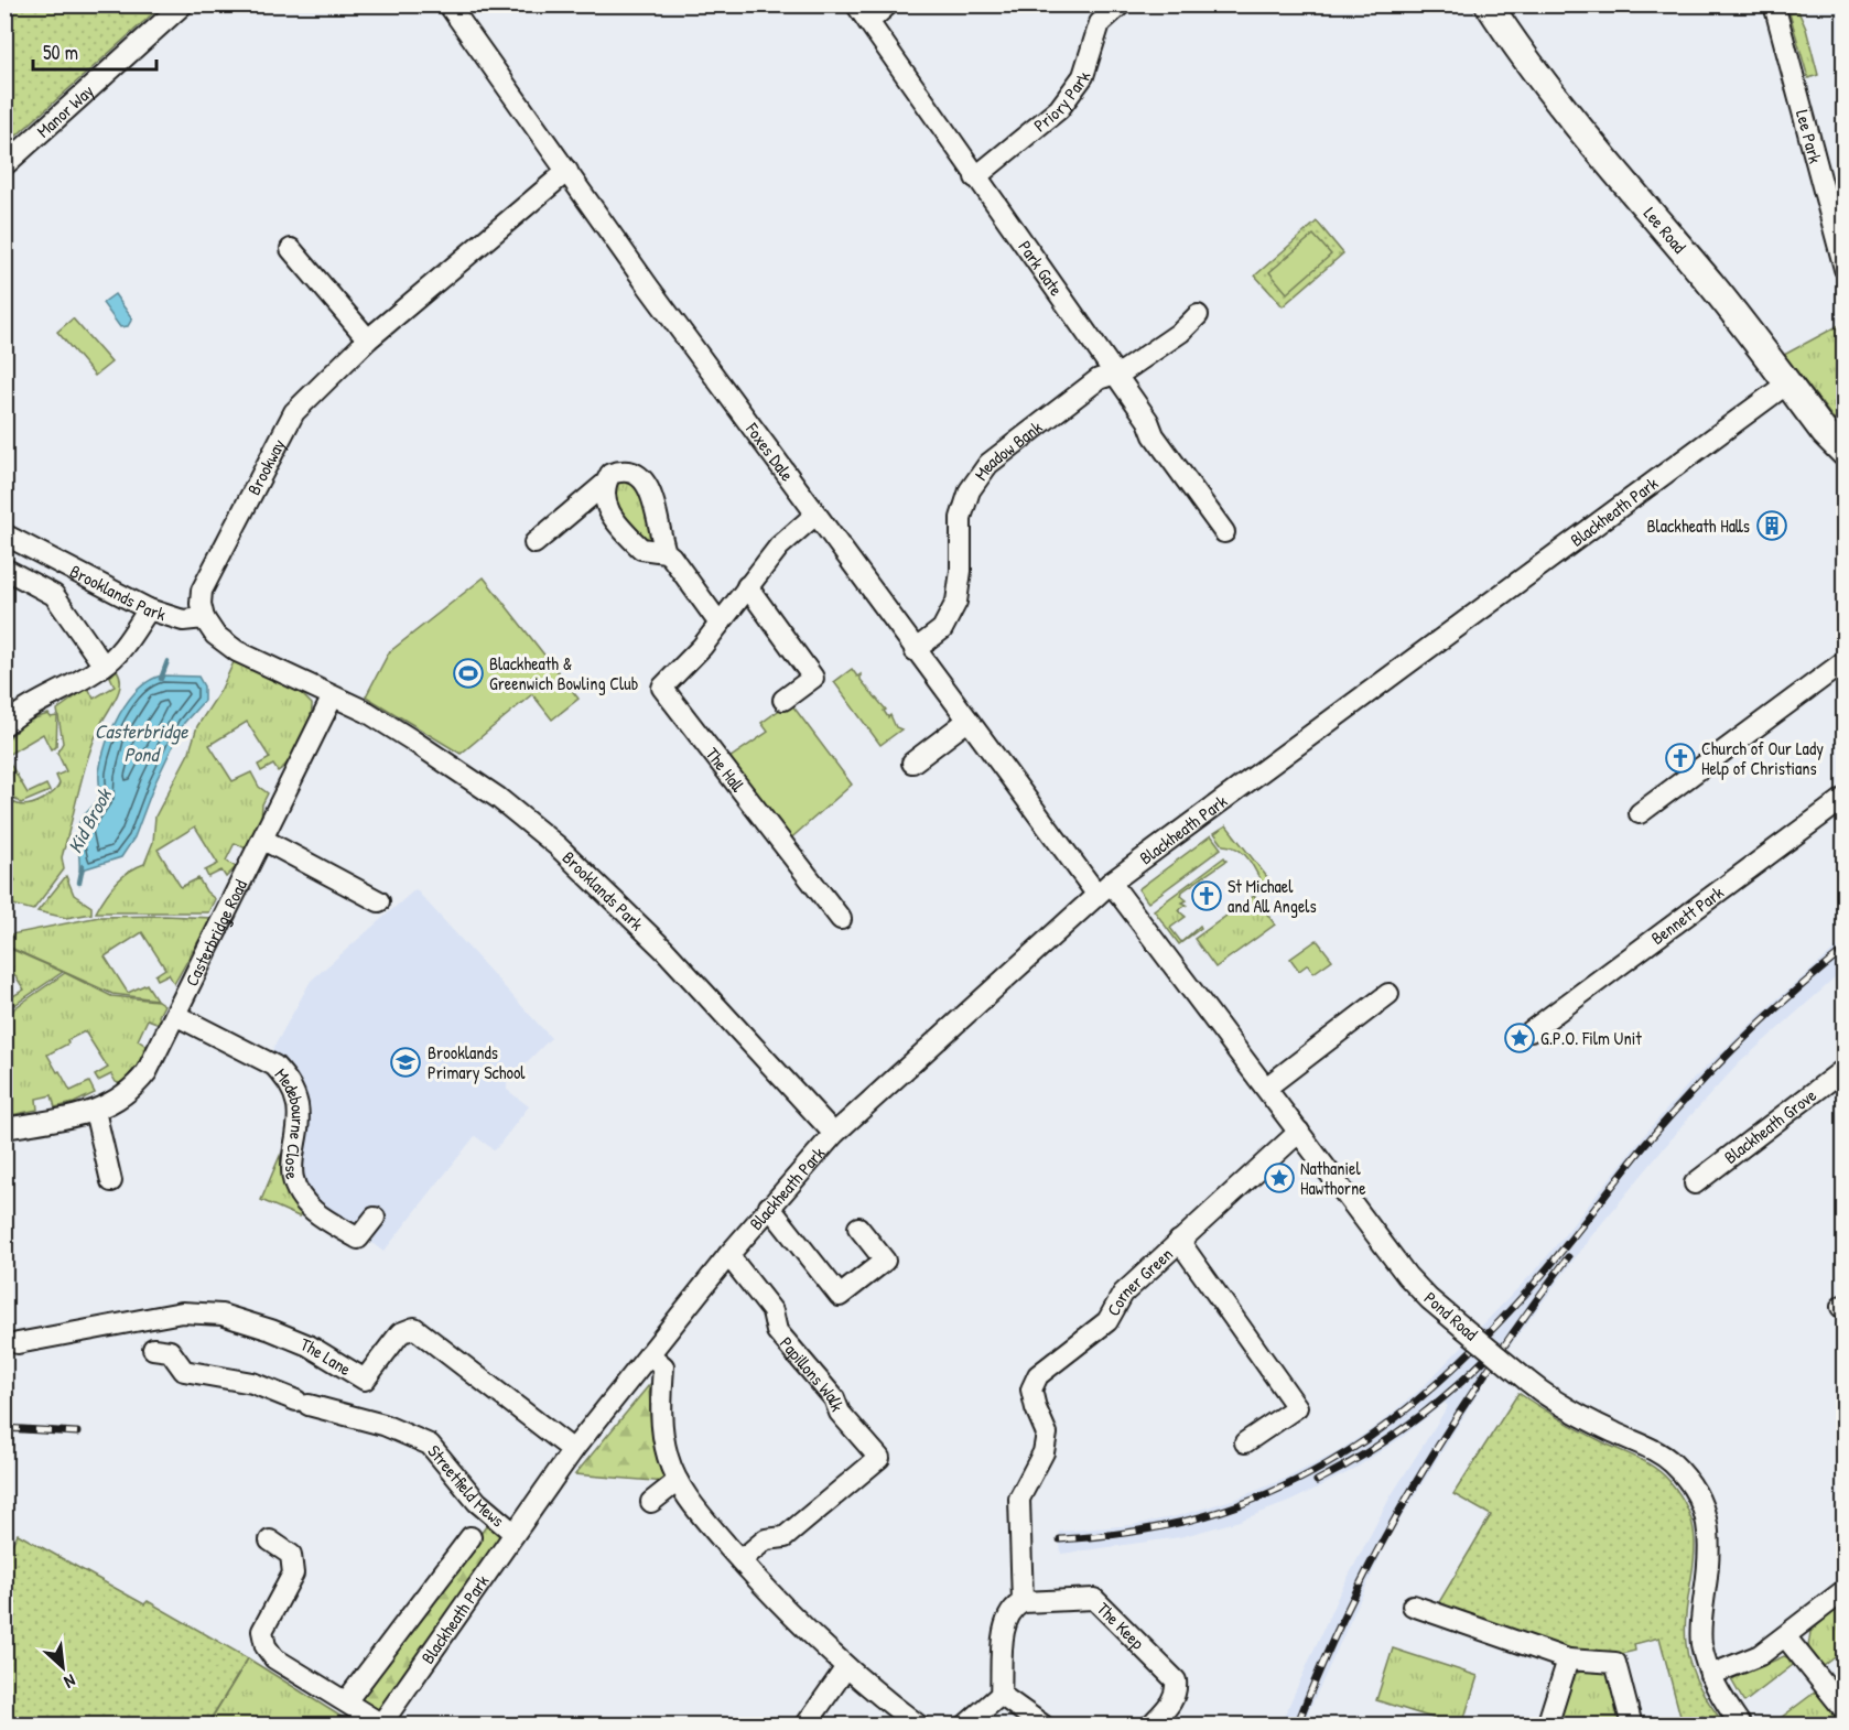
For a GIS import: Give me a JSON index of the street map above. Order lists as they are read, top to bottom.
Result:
{
  "streets": {
    "main road": ["Lee Road"],
    "street": [
      "Priory Park",
      "Manor Way",
      "Lee Park",
      "Park Gate",
      "Foxes Dale",
      "Meadow Bank",
      "Brookway",
      "Blackheath Park",
      "Brooklands Park",
      "The Hall",
      "Bennett Park",
      "Casterbridge Road",
      "Medebourne Close",
      "Blackheath Grove",
      "Corner Green",
      "Pond Road",
      "The Lane",
      "Papillons Walk",
      "Streetfield Mews",
      "The Keep"
    ]
  },
  "crossings": [
    ["Priory Park", "Park Gate"],
    ["Lee Road", "Blackheath Park"],
    ["Park Gate", "Meadow Bank"],
    ["Foxes Dale", "Meadow Bank"],
    ["Foxes Dale", "Brookway"],
    ["Foxes Dale", "Blackheath Park"],
    ["Foxes Dale", "The Hall"],
    ["Foxes Dale", "Pond Road"],
    ["Brookway", "Brooklands Park"],
    ["Blackheath Park", "Brooklands Park"],
    ["Blackheath Park", "Pond Road"],
    ["Blackheath Park", "The Lane"],
    ["Blackheath Park", "Papillons Walk"],
    ["Blackheath Park", "Streetfield Mews"],
    ["Brooklands Park", "Casterbridge Road"],
    ["Casterbridge Road", "Medebourne Close"],
    ["Corner Green", "Pond Road"],
    ["Corner Green", "The Keep"]
  ],
  "water": ["Casterbridge Pond", "Kid Brook"],
  "places": {
    "building": ["Blackheath Halls"],
    "sports": ["Blackheath & Greenwich Bowling Club"],
    "church": ["Church of Our Lady Help of Christians", "St Michael and All Angels"],
    "place": ["G.P.O. Film Unit", "Nathaniel Hawthorne"],
    "school or university": ["Brooklands Primary School"]
  },
  "scale_bar": "50 m",
  "north": "bottom right"
}
